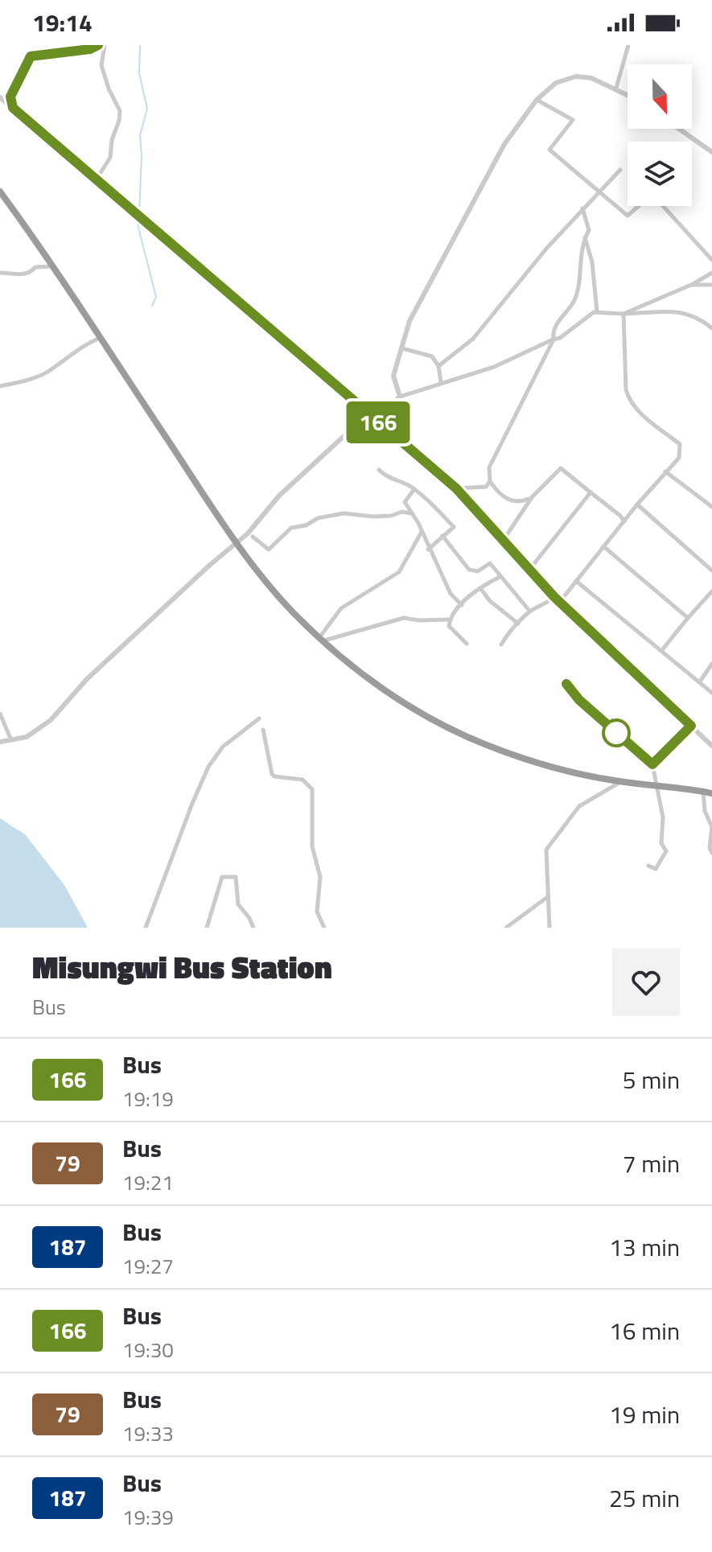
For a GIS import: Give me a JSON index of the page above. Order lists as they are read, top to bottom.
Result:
{
  "lines": ["bus line 166"],
  "north": "bottom",
  "page": {
    "status": "19:14",
    "on_map": "166",
    "heading": ["Misungwi Bus Station", "Bus"],
    "list": [
      {
        "mark": "166",
        "name": "Bus",
        "note": "19:19",
        "value": "5 min"
      },
      {
        "mark": "79",
        "name": "Bus",
        "note": "19:21",
        "value": "7 min"
      },
      {
        "mark": "187",
        "name": "Bus",
        "note": "19:27",
        "value": "13 min"
      },
      {
        "mark": "166",
        "name": "Bus",
        "note": "19:30",
        "value": "16 min"
      },
      {
        "mark": "79",
        "name": "Bus",
        "note": "19:33",
        "value": "19 min"
      },
      {
        "mark": "187",
        "name": "Bus",
        "note": "19:39",
        "value": "25 min"
      }
    ]
  }
}
